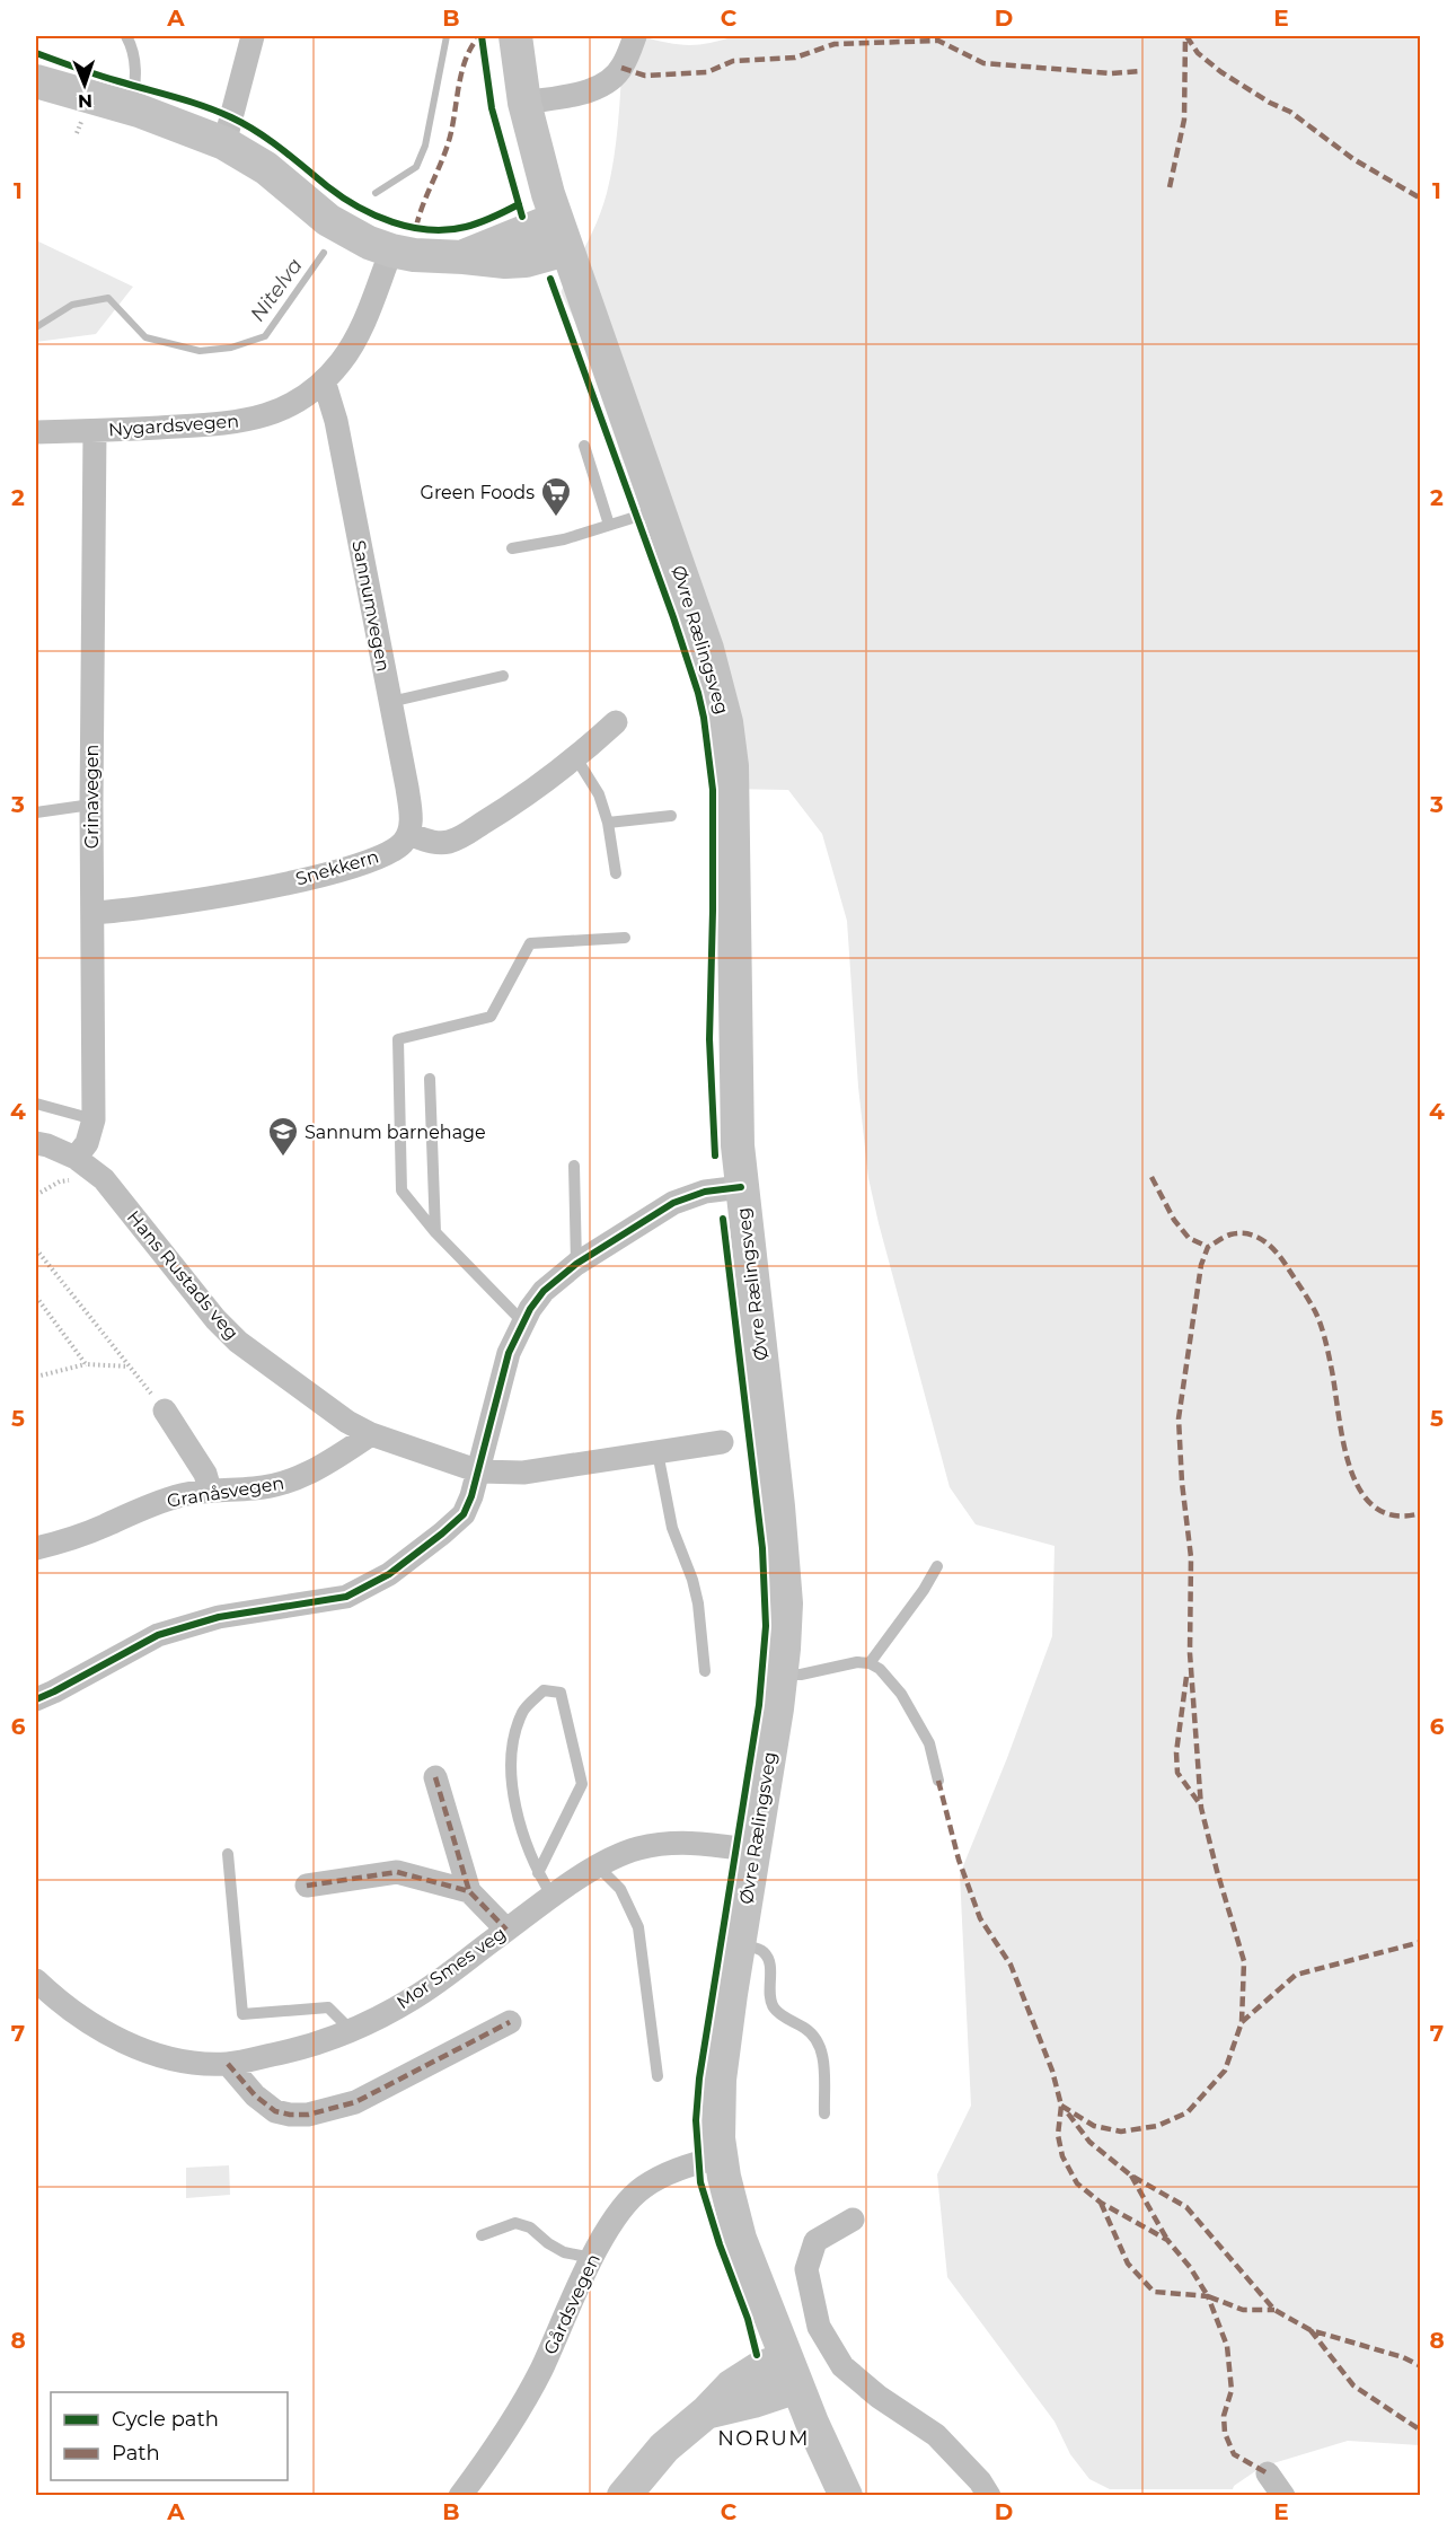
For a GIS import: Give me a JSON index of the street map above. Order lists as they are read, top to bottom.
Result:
{
  "streets": {
    "main road": ["Øvre Rælingsveg"],
    "street": [
      "Nygardsvegen",
      "Sannumvegen",
      "Grinavegen",
      "Snekkern",
      "Hans Rustads veg",
      "Granåsvegen",
      "Mor Smes veg",
      "Gårdsvegen"
    ]
  },
  "crossings": [
    ["Nygardsvegen", "Sannumvegen"],
    ["Nygardsvegen", "Grinavegen"],
    ["Sannumvegen", "Snekkern"],
    ["Øvre Rælingsveg", "Mor Smes veg"],
    ["Øvre Rælingsveg", "Gårdsvegen"],
    ["Grinavegen", "Snekkern"],
    ["Grinavegen", "Hans Rustads veg"],
    ["Hans Rustads veg", "Granåsvegen"]
  ],
  "districts": ["NORUM"],
  "water": ["Nitelva"],
  "places": {
    "supermarket": ["Green Foods"],
    "school or university": ["Sannum barnehage"]
  },
  "legend": ["Cycle path", "Path"],
  "north": "bottom",
  "grid": {
    "columns": [
      "A",
      "B",
      "C",
      "D",
      "E"
    ],
    "rows": [
      "1",
      "2",
      "3",
      "4",
      "5",
      "6",
      "7",
      "8"
    ]
  }
}
